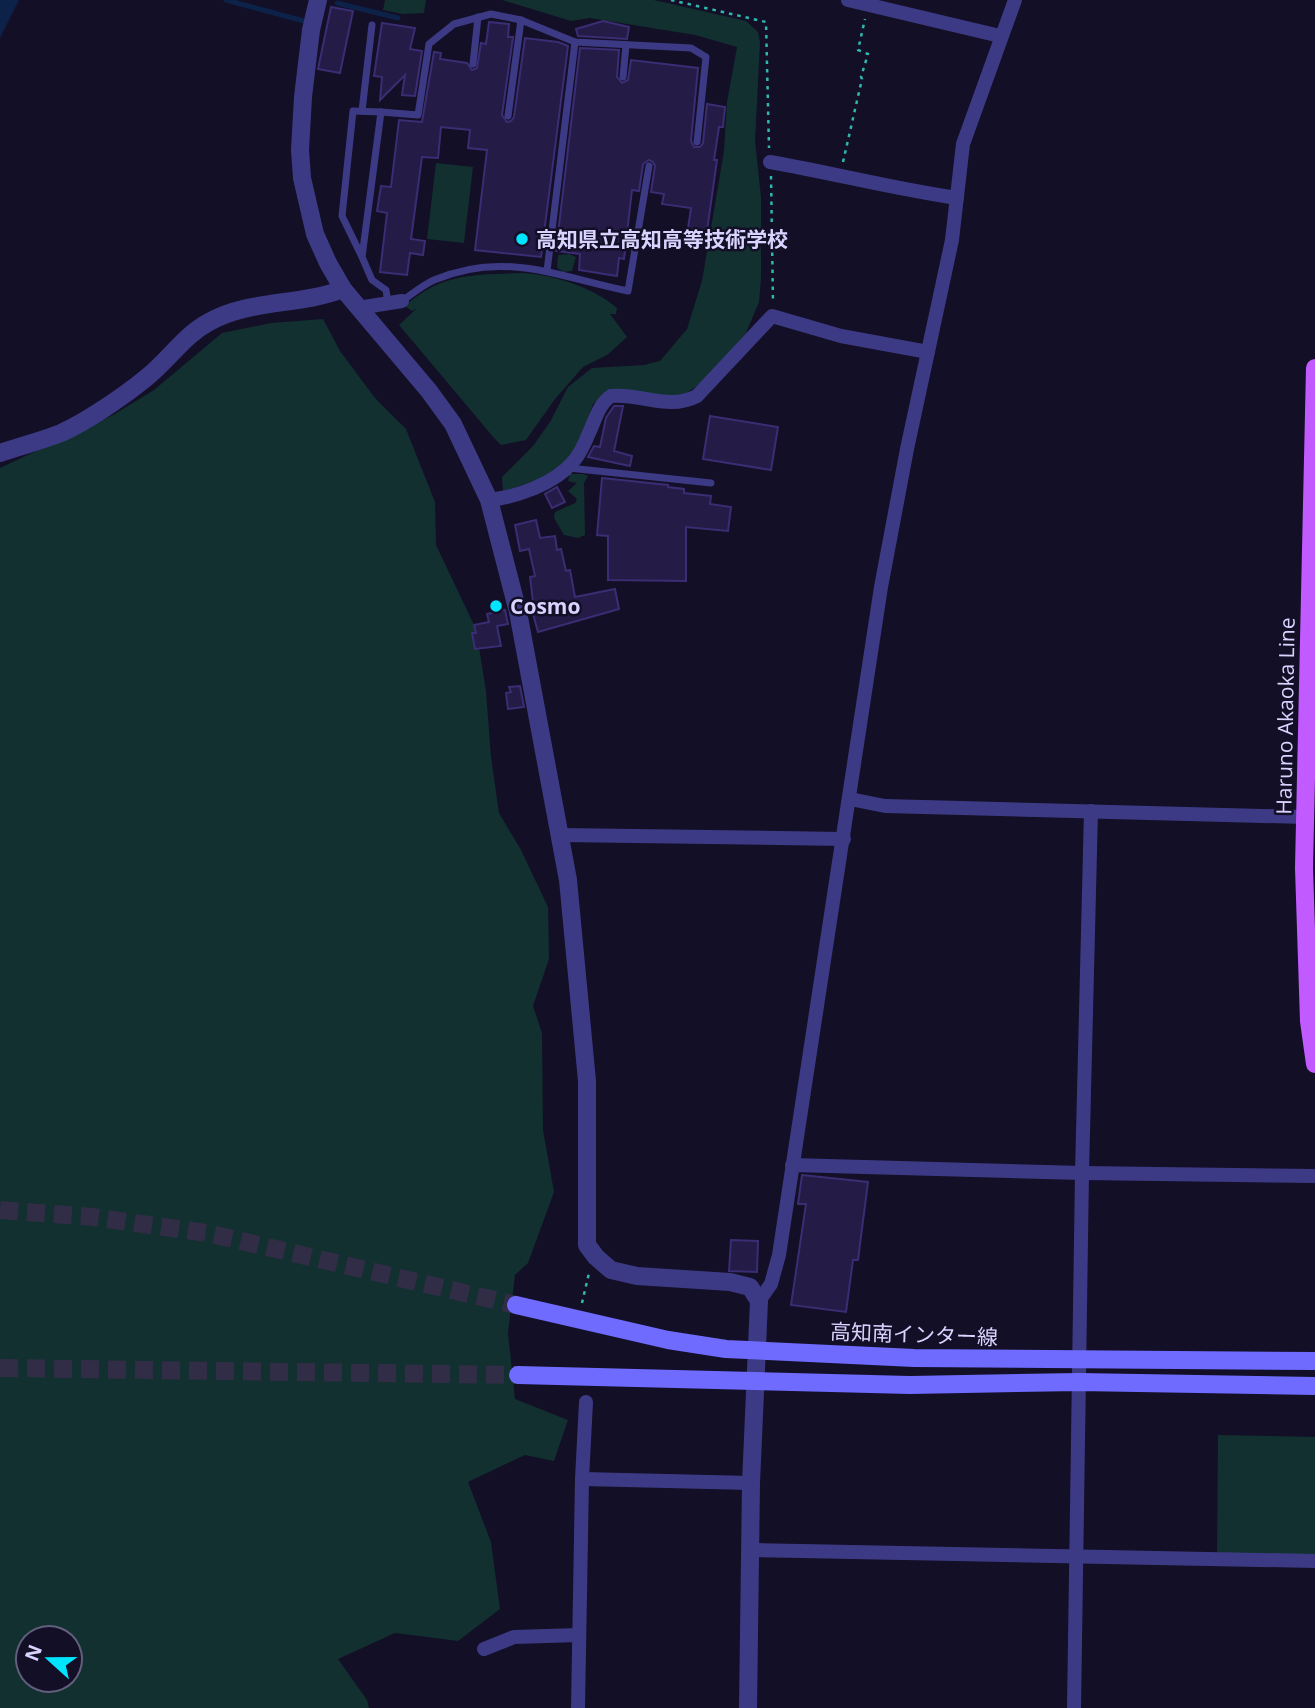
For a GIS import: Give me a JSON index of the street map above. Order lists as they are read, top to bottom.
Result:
{
  "streets": {
    "main road": ["Haruno Akaoka Line", "高知南インター線"]
  },
  "places": ["高知県立高知高等技術学校", "Cosmo"],
  "north": "left"
}
